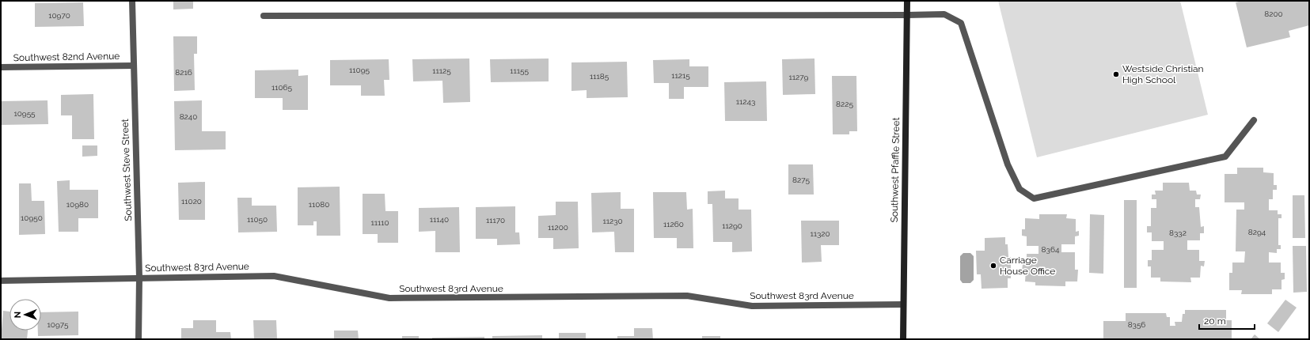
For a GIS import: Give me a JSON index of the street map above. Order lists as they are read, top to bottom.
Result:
{
  "streets": {
    "street": [
      "Southwest 82nd Avenue",
      "Southwest Steve Street",
      "Southwest Pfaffle Street",
      "Southwest 83rd Avenue"
    ]
  },
  "crossings": [
    ["Southwest 82nd Avenue", "Southwest Steve Street"],
    ["Southwest Steve Street", "Southwest 83rd Avenue"],
    ["Southwest Pfaffle Street", "Southwest 83rd Avenue"]
  ],
  "places": ["Westside Christian High School", "Carriage House Office"],
  "house_numbers": [
    "8200",
    "10970",
    "11095",
    "11125",
    "11155",
    "8216",
    "11215",
    "11185",
    "11279",
    "11065",
    "11243",
    "8225",
    "10955",
    "8240",
    "8275",
    "11020",
    "10980",
    "11080",
    "10950",
    "11050",
    "11140",
    "11170",
    "11230",
    "11110",
    "11260",
    "11290",
    "11200",
    "8294",
    "8332",
    "11320",
    "8364",
    "10975",
    "8356"
  ],
  "scale_bar": "20 m",
  "north": "left"
}
